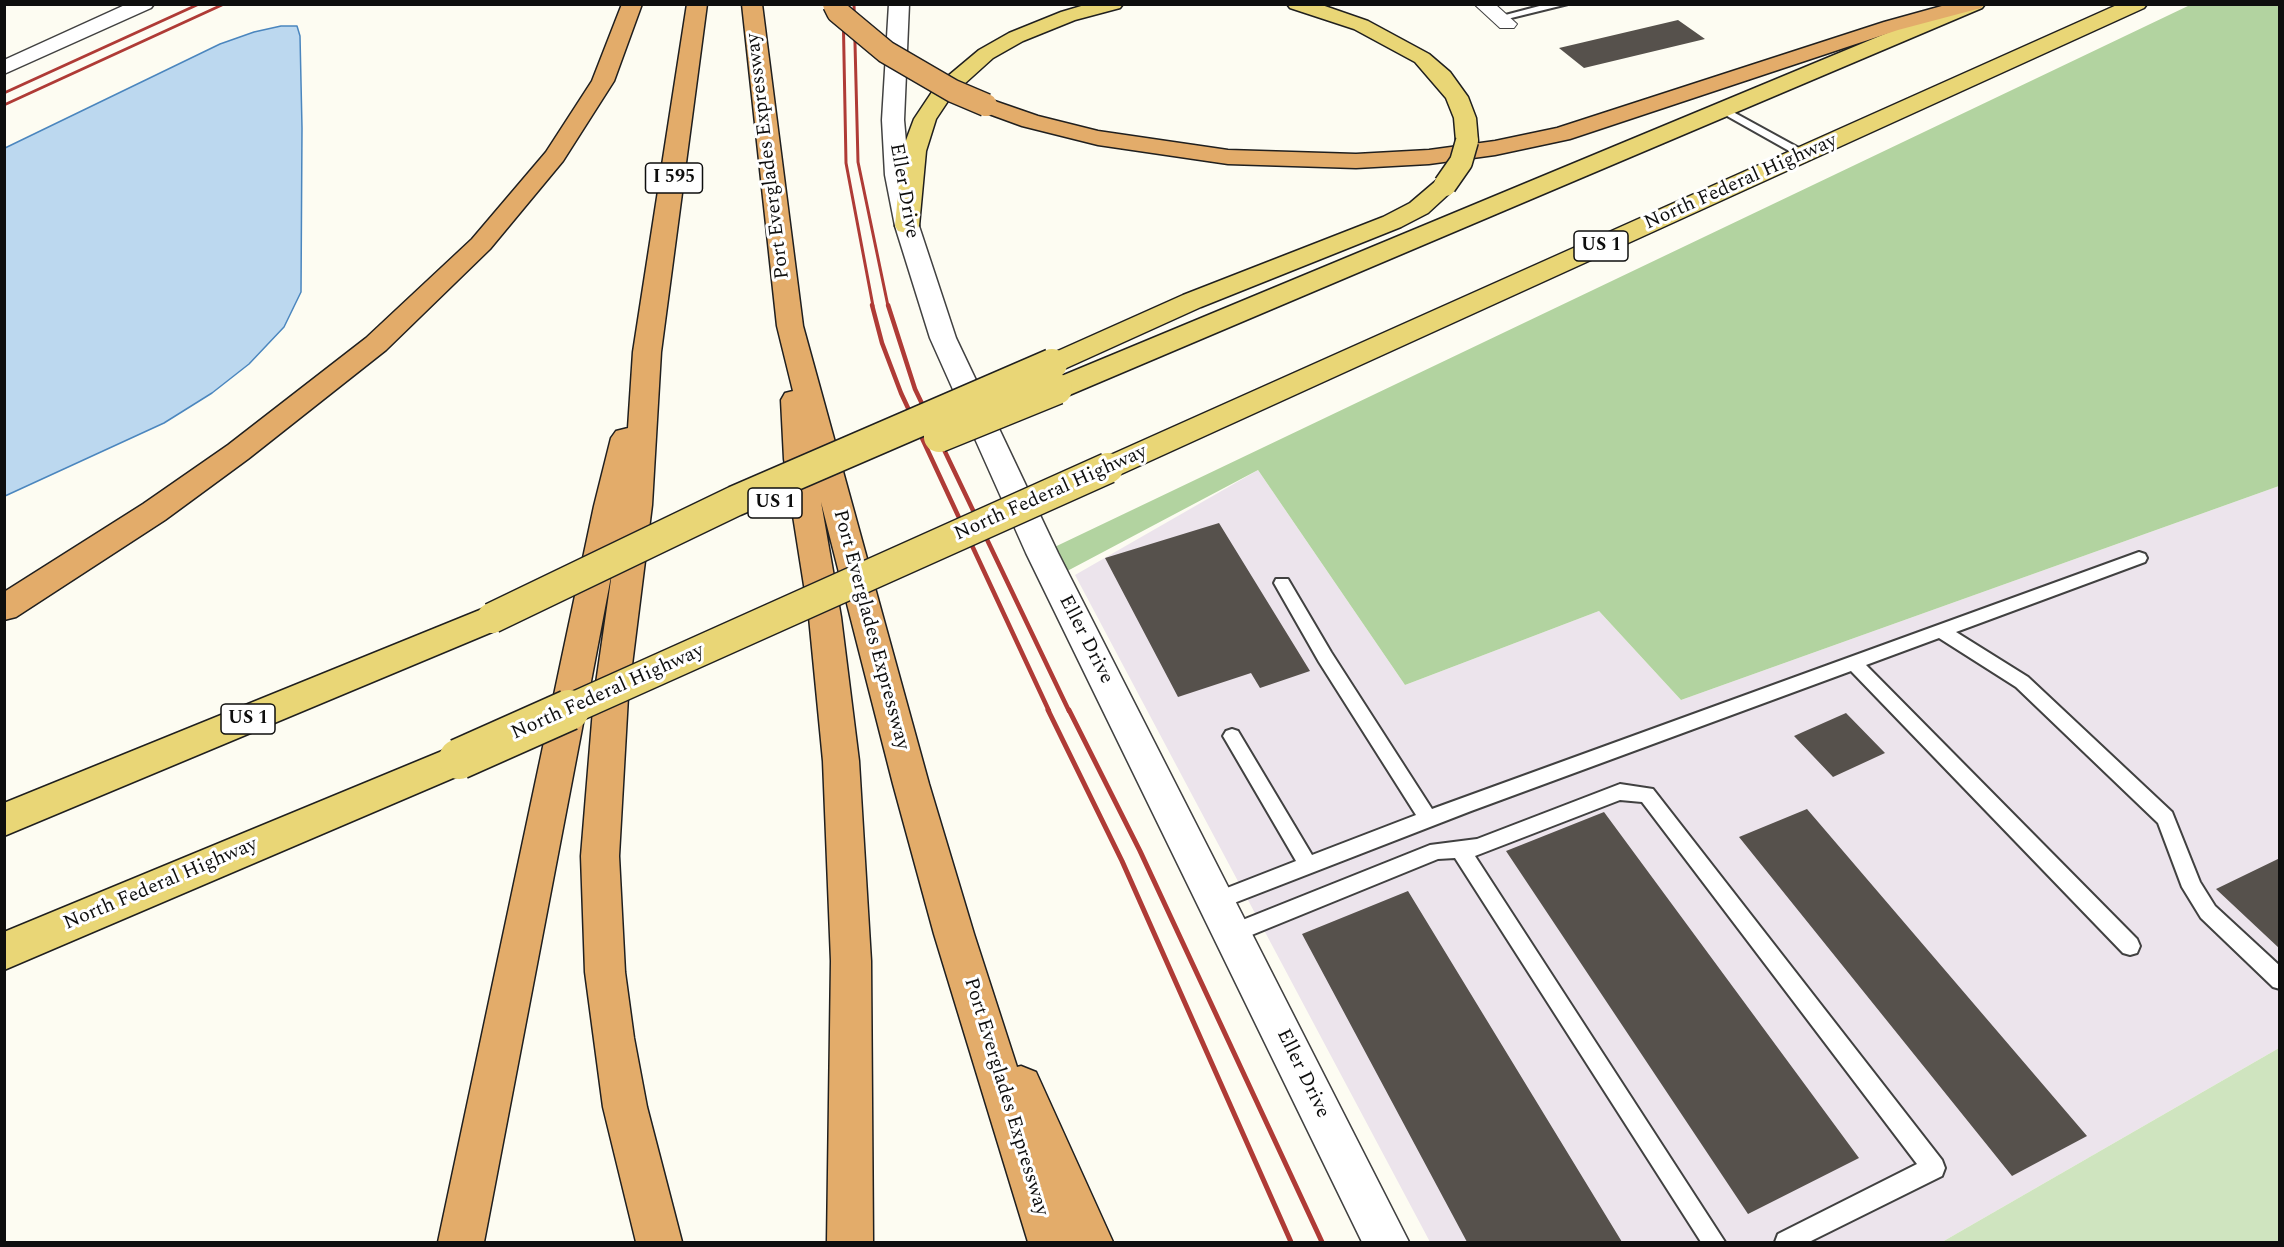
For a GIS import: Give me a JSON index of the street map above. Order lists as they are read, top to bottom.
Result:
{
  "streets": {
    "highway": ["Port Everglades Expressway", "I 595"],
    "main road": ["North Federal Highway", "US 1"],
    "street": ["Eller Drive"]
  }
}
